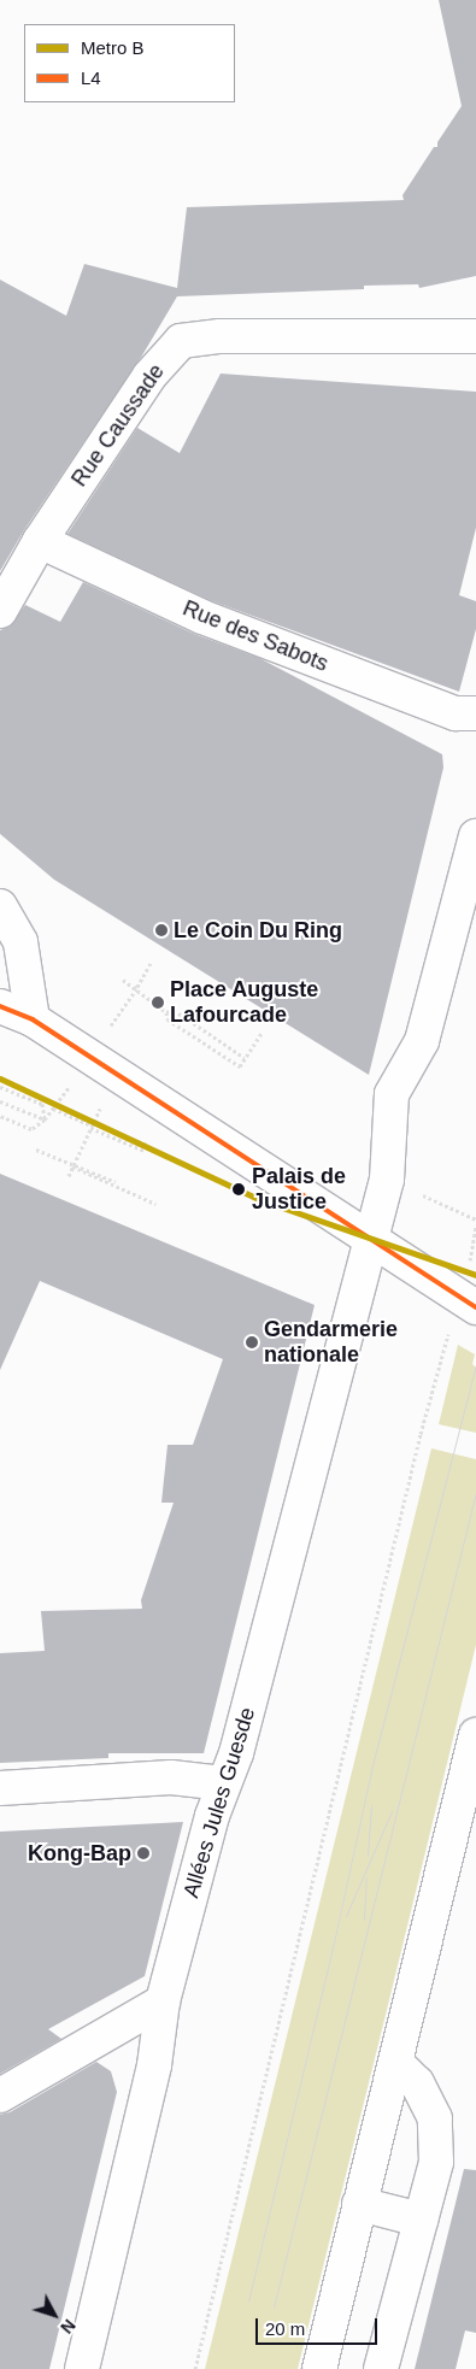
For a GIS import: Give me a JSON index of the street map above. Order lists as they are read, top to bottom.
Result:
{
  "streets": {
    "street": ["Rue Caussade", "Rue des Sabots", "Allées Jules Guesde"]
  },
  "crossings": [
    ["Rue Caussade", "Rue des Sabots"]
  ],
  "places": [
    "Le Coin Du Ring",
    "Place Auguste Lafourcade",
    "Palais de Justice",
    "Gendarmerie nationale",
    "Kong-Bap"
  ],
  "lines": ["transit line L4", "metro line B"],
  "legend": ["Metro B", "L4"],
  "scale_bar": "20 m",
  "north": "bottom right"
}
